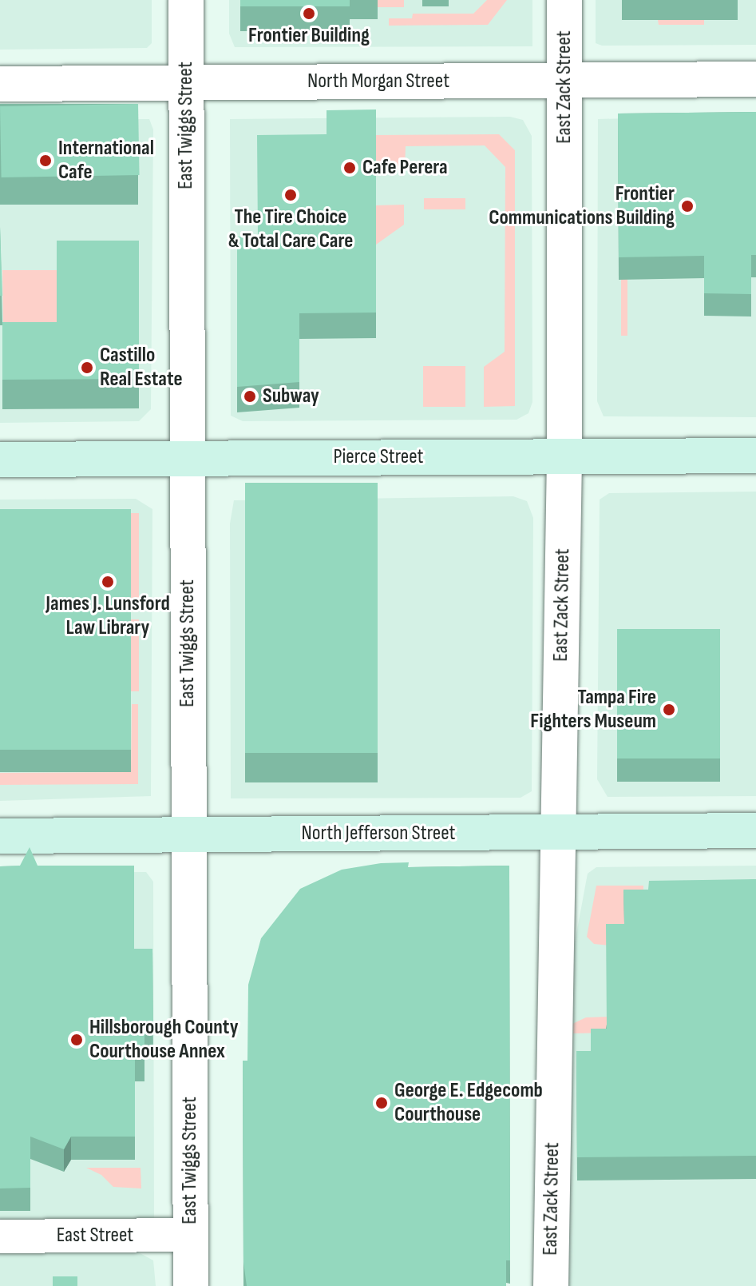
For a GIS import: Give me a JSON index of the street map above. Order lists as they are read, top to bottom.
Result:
{
  "streets": {
    "main road": ["Pierce Street", "North Jefferson Street"],
    "street": [
      "North Morgan Street",
      "East Zack Street",
      "East Twiggs Street",
      "East Street"
    ]
  },
  "crossings": [
    ["North Morgan Street", "East Zack Street"],
    ["North Morgan Street", "East Twiggs Street"],
    ["East Zack Street", "Pierce Street"],
    ["East Zack Street", "North Jefferson Street"],
    ["East Twiggs Street", "Pierce Street"],
    ["East Twiggs Street", "North Jefferson Street"],
    ["East Twiggs Street", "East Street"]
  ],
  "places": [
    "Frontier Building",
    "International Cafe",
    "Cafe Perera",
    "The Tire Choice & Total Care Care",
    "Frontier Communications Building",
    "Castillo Real Estate",
    "Subway",
    "James J. Lunsford Law Library",
    "Tampa Fire Fighters Museum",
    "Hillsborough County Courthouse Annex",
    "George E. Edgecomb Courthouse"
  ]
}
